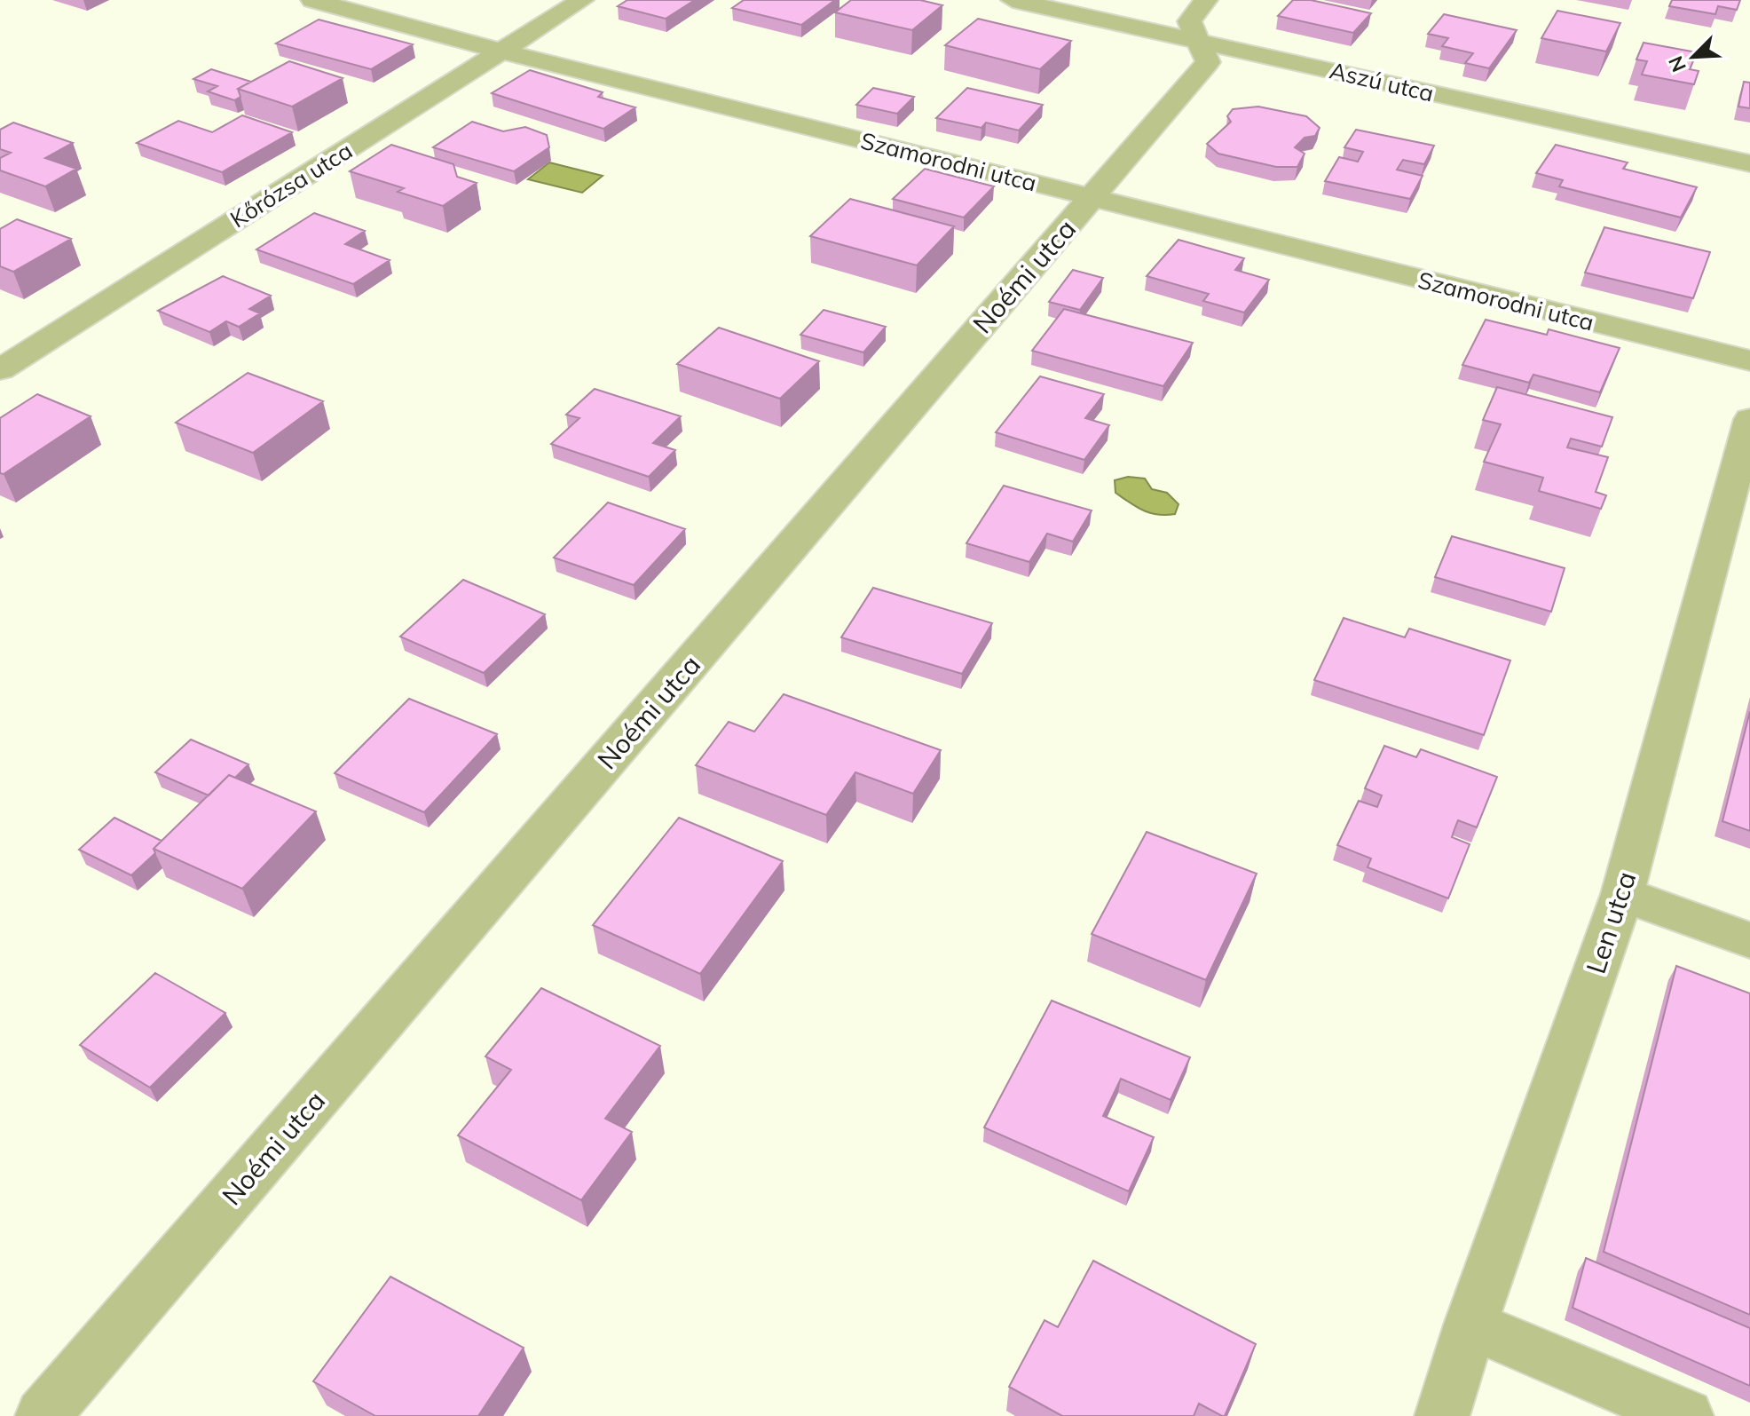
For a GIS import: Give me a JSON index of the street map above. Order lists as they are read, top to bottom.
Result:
{
  "streets": {
    "street": [
      "Aszú utca",
      "Szamorodni utca",
      "Kőrózsa utca",
      "Noémi utca",
      "Len utca"
    ]
  },
  "crossings": [
    ["Aszú utca", "Noémi utca"],
    ["Szamorodni utca", "Kőrózsa utca"],
    ["Szamorodni utca", "Noémi utca"]
  ],
  "north": "bottom left"
}
